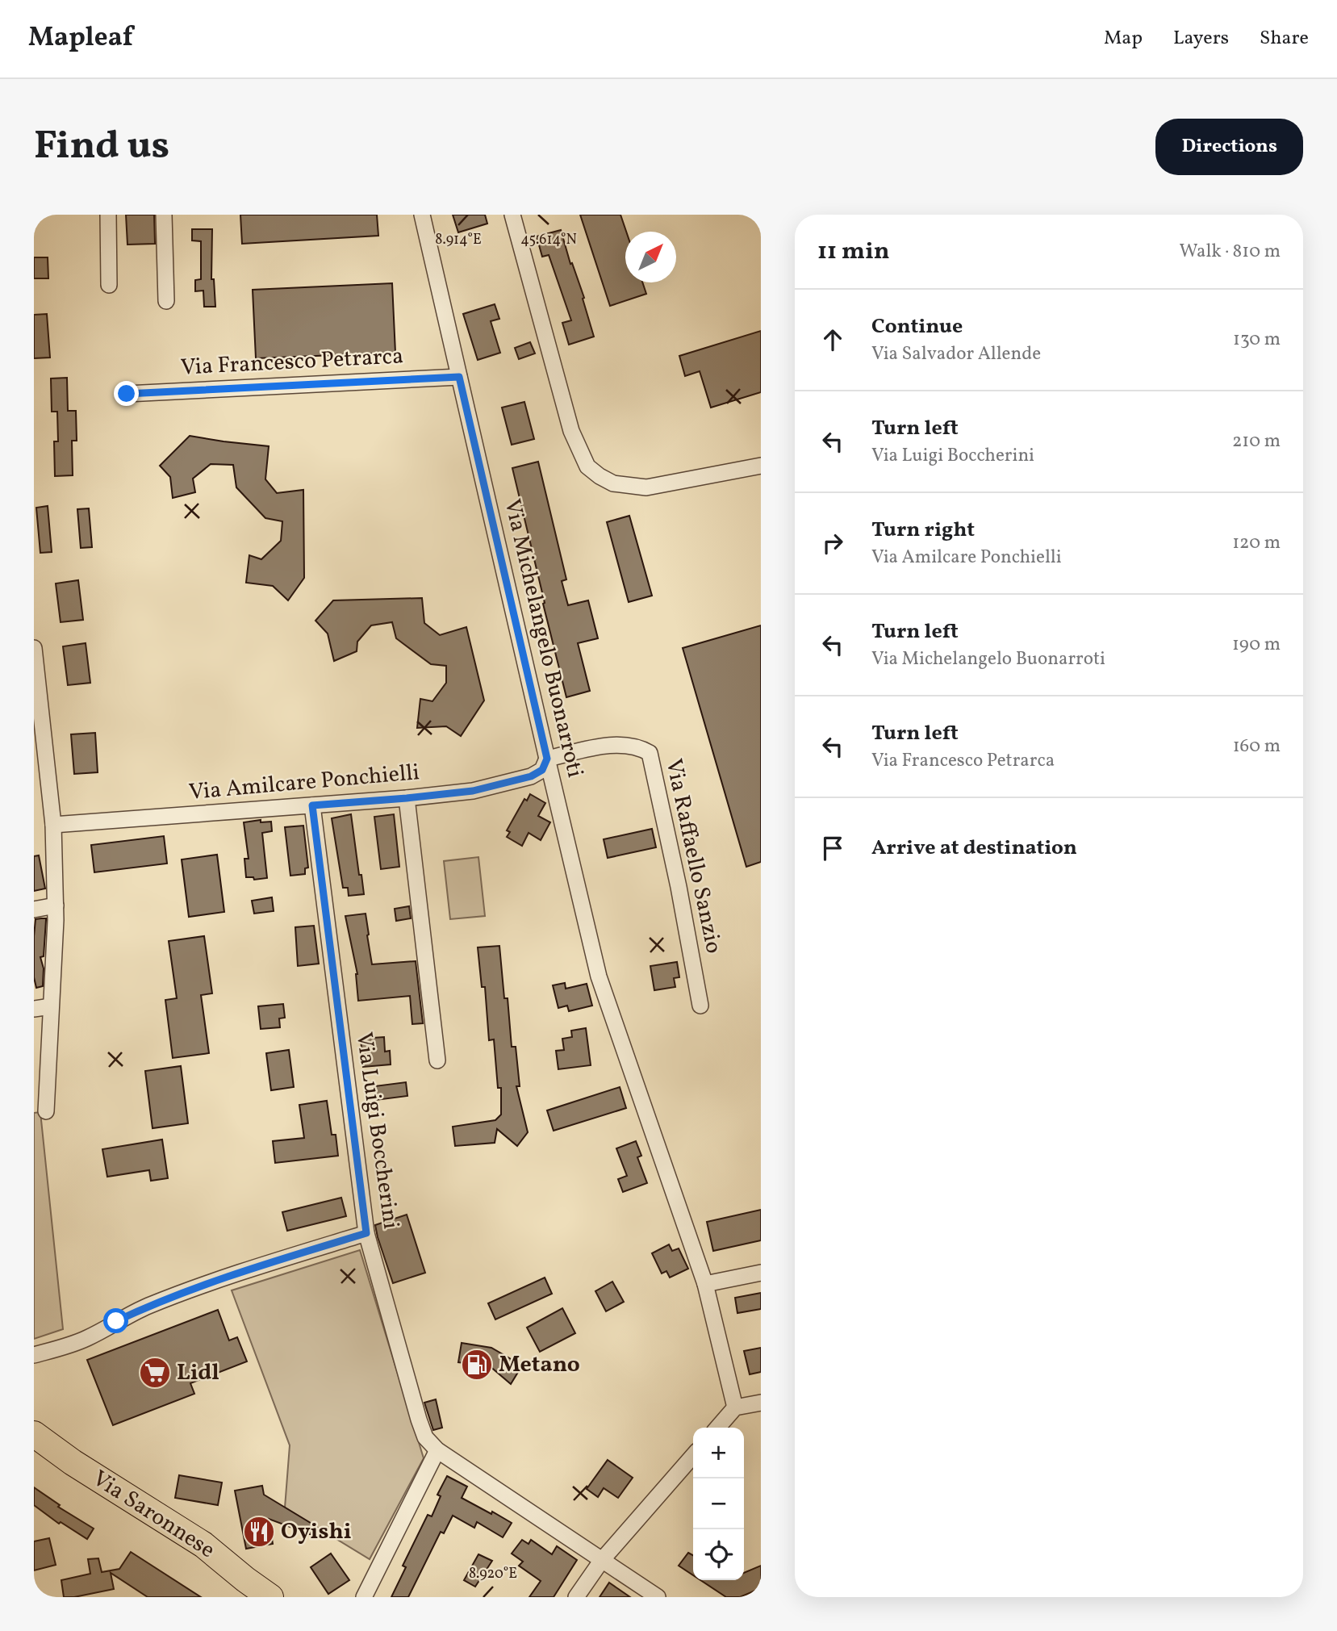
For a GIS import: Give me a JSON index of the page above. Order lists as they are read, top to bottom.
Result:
{
  "streets": {
    "main road": ["Via Saronnese"],
    "street": [
      "Via Francesco Petrarca",
      "Via Michelangelo Buonarroti",
      "Via Amilcare Ponchielli",
      "Via Raffaello Sanzio",
      "Via Luigi Boccherini"
    ]
  },
  "crossings": [
    ["Via Francesco Petrarca", "Via Michelangelo Buonarroti"],
    ["Via Michelangelo Buonarroti", "Via Amilcare Ponchielli"],
    ["Via Michelangelo Buonarroti", "Via Raffaello Sanzio"],
    ["Via Amilcare Ponchielli", "Via Raffaello Sanzio"],
    ["Via Amilcare Ponchielli", "Via Luigi Boccherini"]
  ],
  "places": {
    "fuel station": ["Metano"],
    "supermarket": ["Lidl"],
    "restaurant": ["Oyishi"]
  },
  "north": "top right",
  "page": {
    "header": "Mapleaf",
    "nav": ["Map", "Layers", "Share"],
    "buttons": "Directions",
    "title": "Find us",
    "heading": ["11 min", "Walk · 810 m"],
    "list": [
      ["Continue", "Via Salvador Allende", "130 m"],
      ["Turn left", "Via Luigi Boccherini", "210 m"],
      ["Turn right", "Via Amilcare Ponchielli", "120 m"],
      ["Turn left", "Via Michelangelo Buonarroti", "190 m"],
      ["Turn left", "Via Francesco Petrarca", "160 m"],
      "Arrive at destination"
    ],
    "map_buttons": ["+", "−"]
  },
  "coordinates": ["45.614°N", "8.914°E", "8.920°E"]
}
